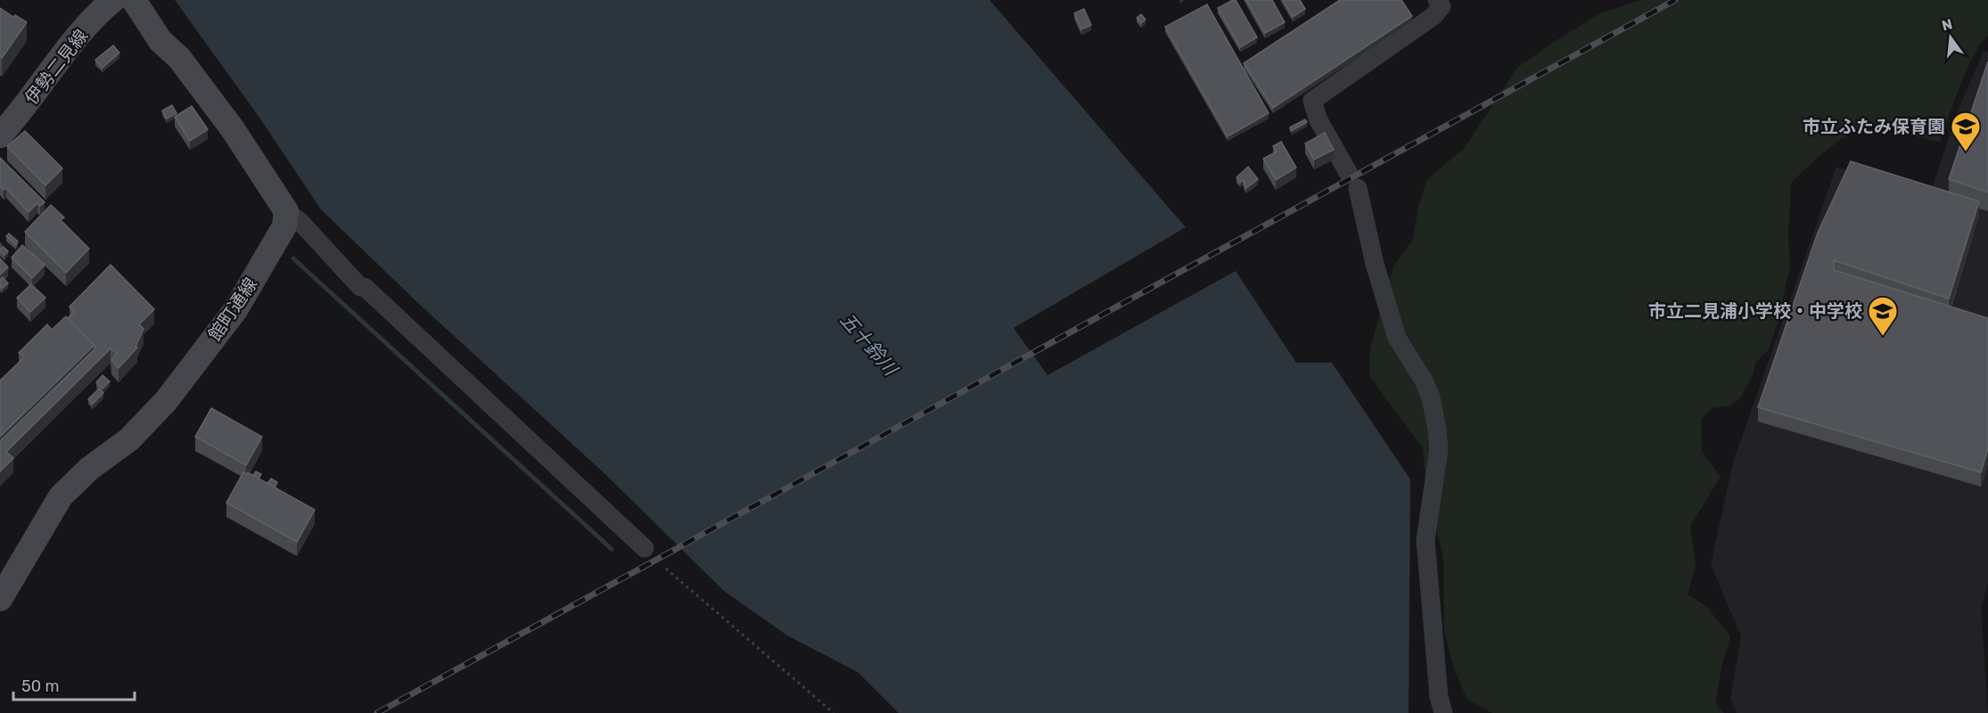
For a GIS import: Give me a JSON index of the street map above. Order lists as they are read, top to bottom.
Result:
{
  "streets": {
    "main road": ["伊勢二見線", "館町通線"]
  },
  "water": ["五十鈴川"],
  "places": {
    "school or university": ["市立ふたみ保育園", "市立二見浦小学校・中学校"]
  },
  "scale_bar": "50 m",
  "north": "top"
}
